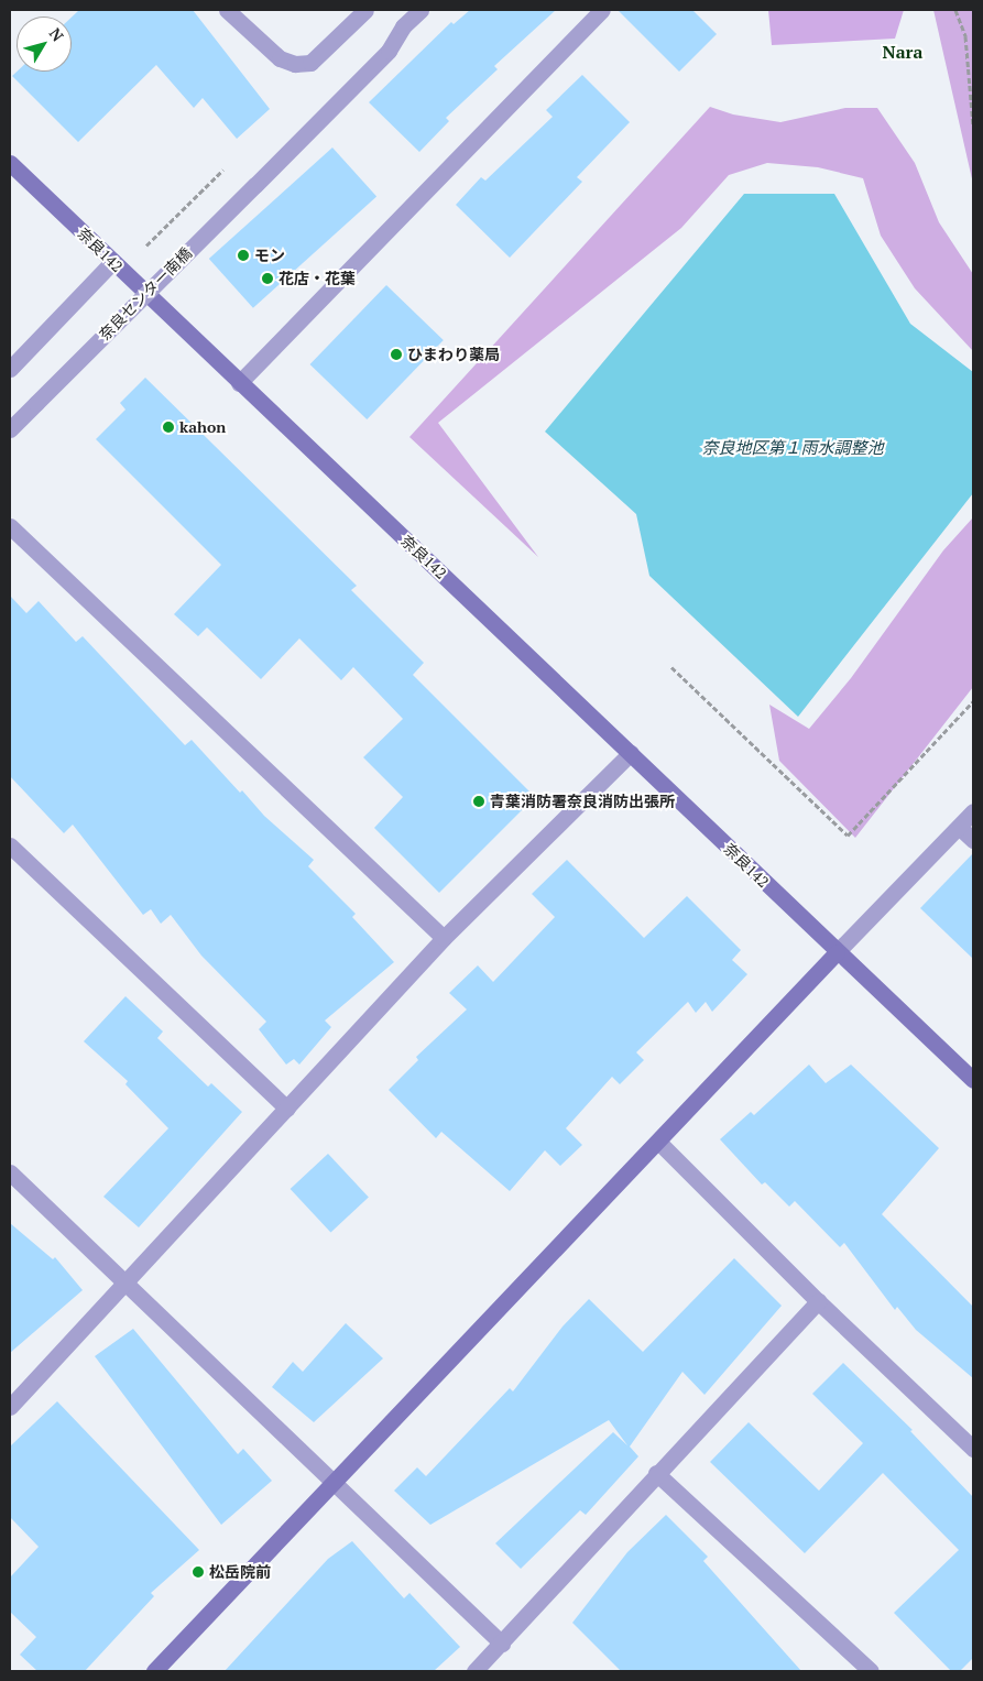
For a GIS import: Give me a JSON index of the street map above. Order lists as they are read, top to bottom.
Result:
{
  "streets": {
    "street": ["奈良142", "奈良センター南橋"]
  },
  "districts": ["Nara"],
  "water": ["奈良地区第１雨水調整池"],
  "places": [
    "モン",
    "花店・花葉",
    "ひまわり薬局",
    "kahon",
    "青葉消防署奈良消防出張所",
    "松岳院前"
  ],
  "north": "top right"
}
